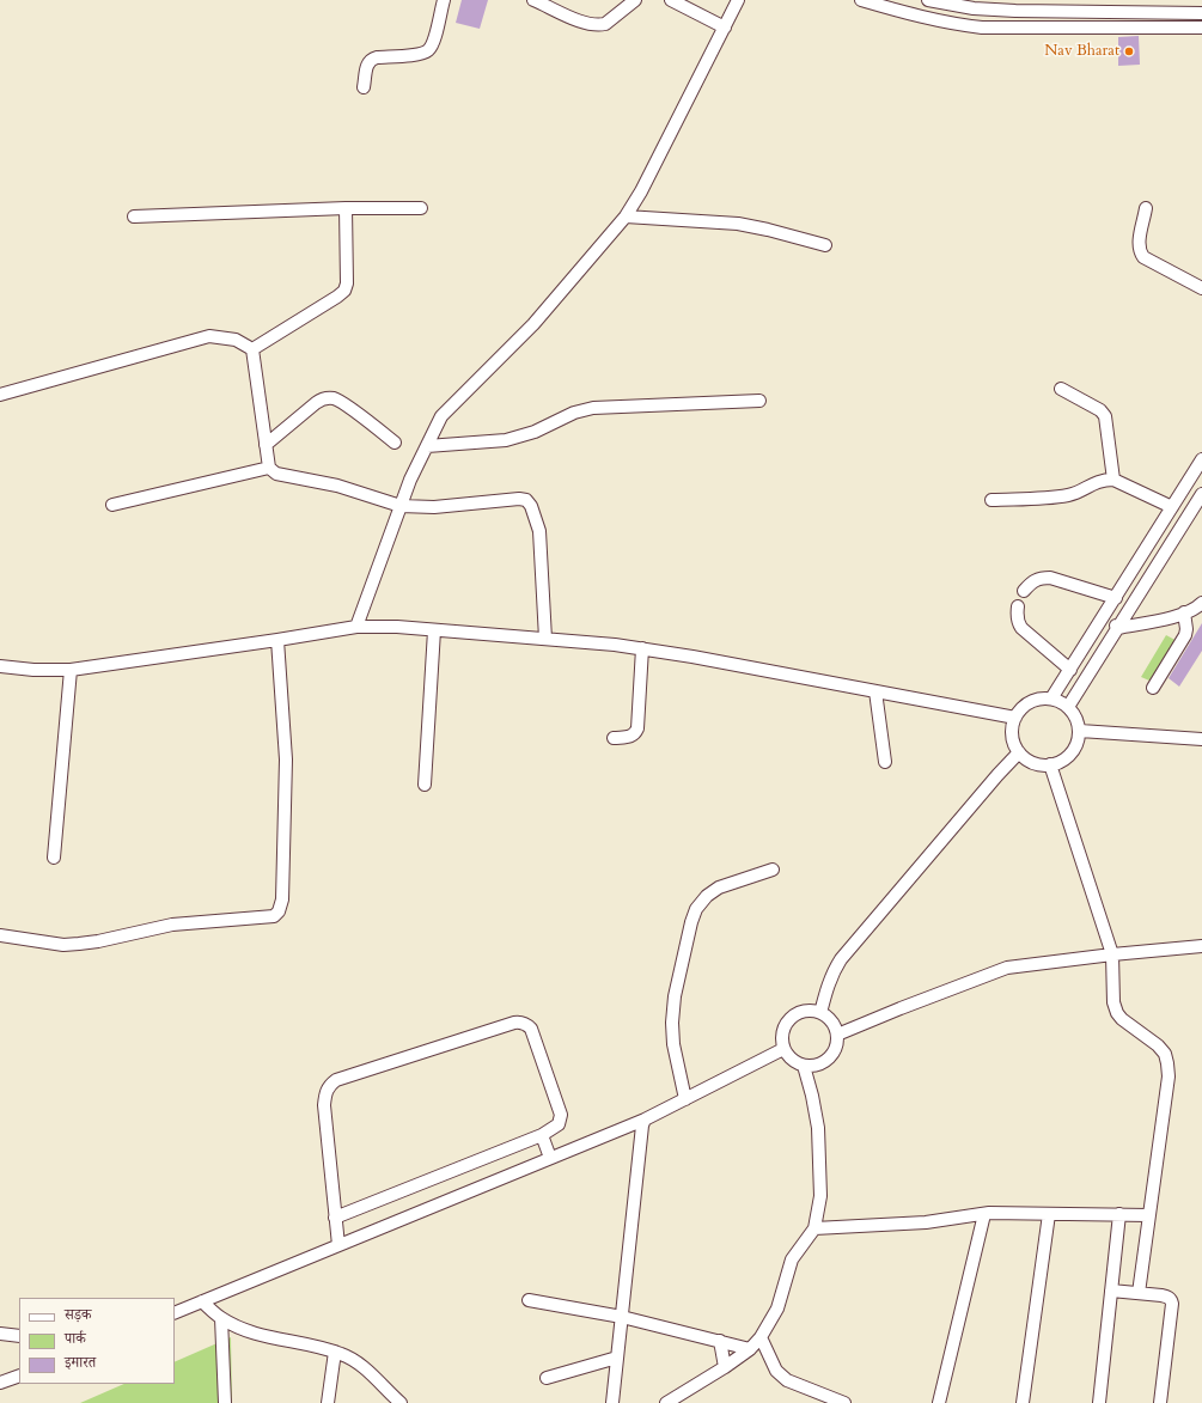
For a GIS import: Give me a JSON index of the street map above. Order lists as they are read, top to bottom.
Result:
{
  "places": ["Nav Bharat"],
  "legend": ["सड़क", "पार्क", "इमारत"]
}
